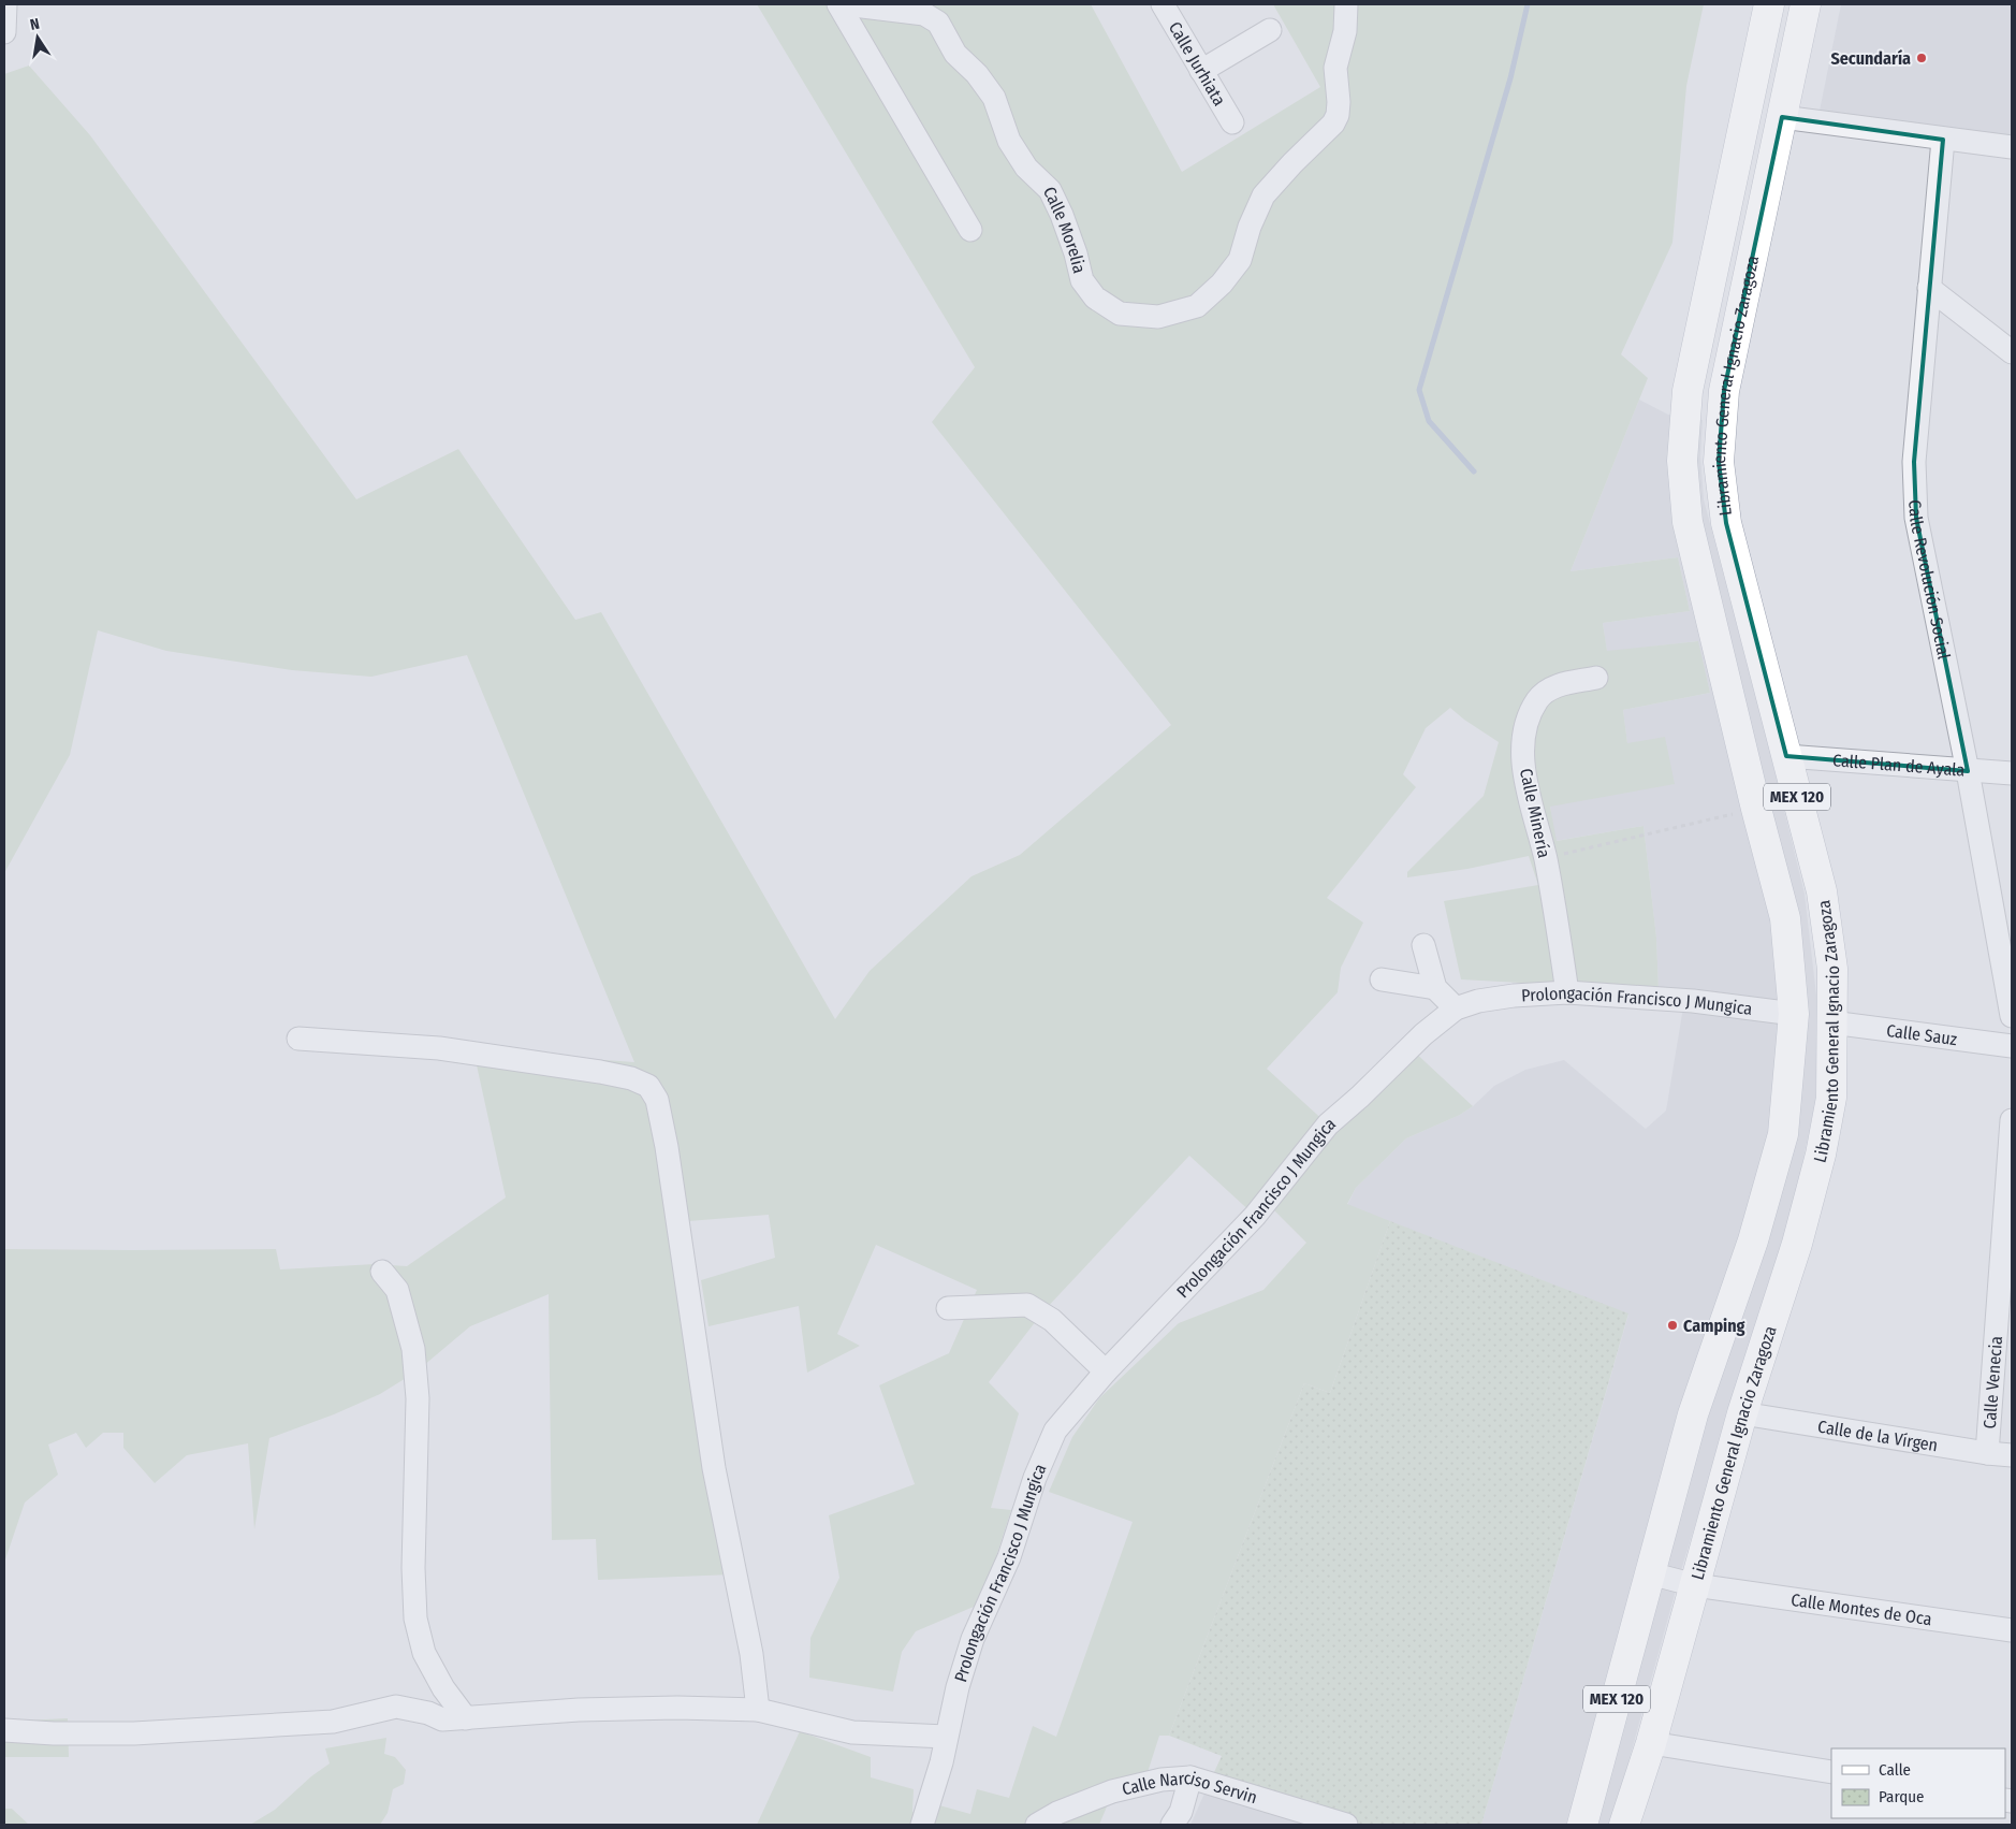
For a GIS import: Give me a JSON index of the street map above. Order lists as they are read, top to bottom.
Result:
{
  "streets": {
    "main road": ["Libramiento General Ignacio Zaragoza", "MEX 120"],
    "street": [
      "Calle Jurhiata",
      "Calle Morelia",
      "Calle Revolución Social",
      "Calle Plan de Ayala",
      "Calle Minería",
      "Prolongación Francisco J Mungica",
      "Calle Sauz",
      "Calle Venecia",
      "Calle de la Vírgen",
      "Calle Montes de Oca",
      "Calle Narciso Servin"
    ]
  },
  "crossings": [
    ["Libramiento General Ignacio Zaragoza", "Calle Plan de Ayala"],
    ["Libramiento General Ignacio Zaragoza", "Prolongación Francisco J Mungica"],
    ["Libramiento General Ignacio Zaragoza", "Calle Sauz"],
    ["Libramiento General Ignacio Zaragoza", "Calle de la Vírgen"],
    ["Libramiento General Ignacio Zaragoza", "Calle Montes de Oca"],
    ["Calle Revolución Social", "Calle Plan de Ayala"],
    ["Calle Minería", "Prolongación Francisco J Mungica"],
    ["Calle Venecia", "Calle de la Vírgen"]
  ],
  "places": ["Secundaría", "Camping"],
  "legend": ["Calle", "Parque"],
  "north": "top"
}
